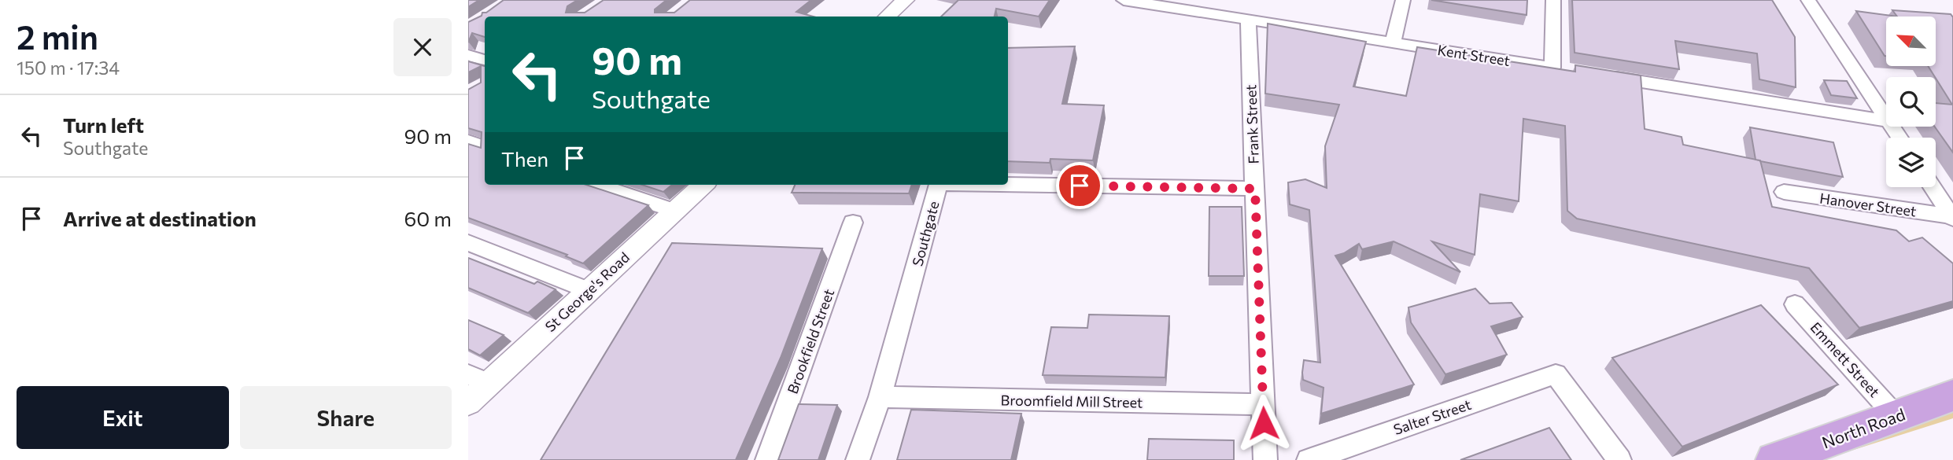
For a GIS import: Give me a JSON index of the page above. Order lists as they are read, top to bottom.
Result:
{
  "streets": {
    "highway": ["North Road"],
    "street": [
      "Kent Street",
      "Frank Street",
      "Hanover Street",
      "Southgate",
      "St George's Road",
      "Brookfield Street",
      "Emmett Street",
      "Broomfield Mill Street",
      "Salter Street"
    ]
  },
  "crossings": [
    ["Kent Street", "Frank Street"],
    ["Frank Street", "Southgate"],
    ["Frank Street", "Broomfield Mill Street"],
    ["Southgate", "Broomfield Mill Street"],
    ["Emmett Street", "North Road"]
  ],
  "north": "top left",
  "page": {
    "heading": ["2 min", "150 m · 17:34"],
    "turn": ["90 m", "Southgate"],
    "list": [
      {
        "name": "Turn left",
        "note": "Southgate",
        "value": "90 m"
      },
      {
        "name": "Arrive at destination",
        "value": "60 m"
      }
    ],
    "then": "Then",
    "buttons": ["Exit", "Share"]
  }
}
